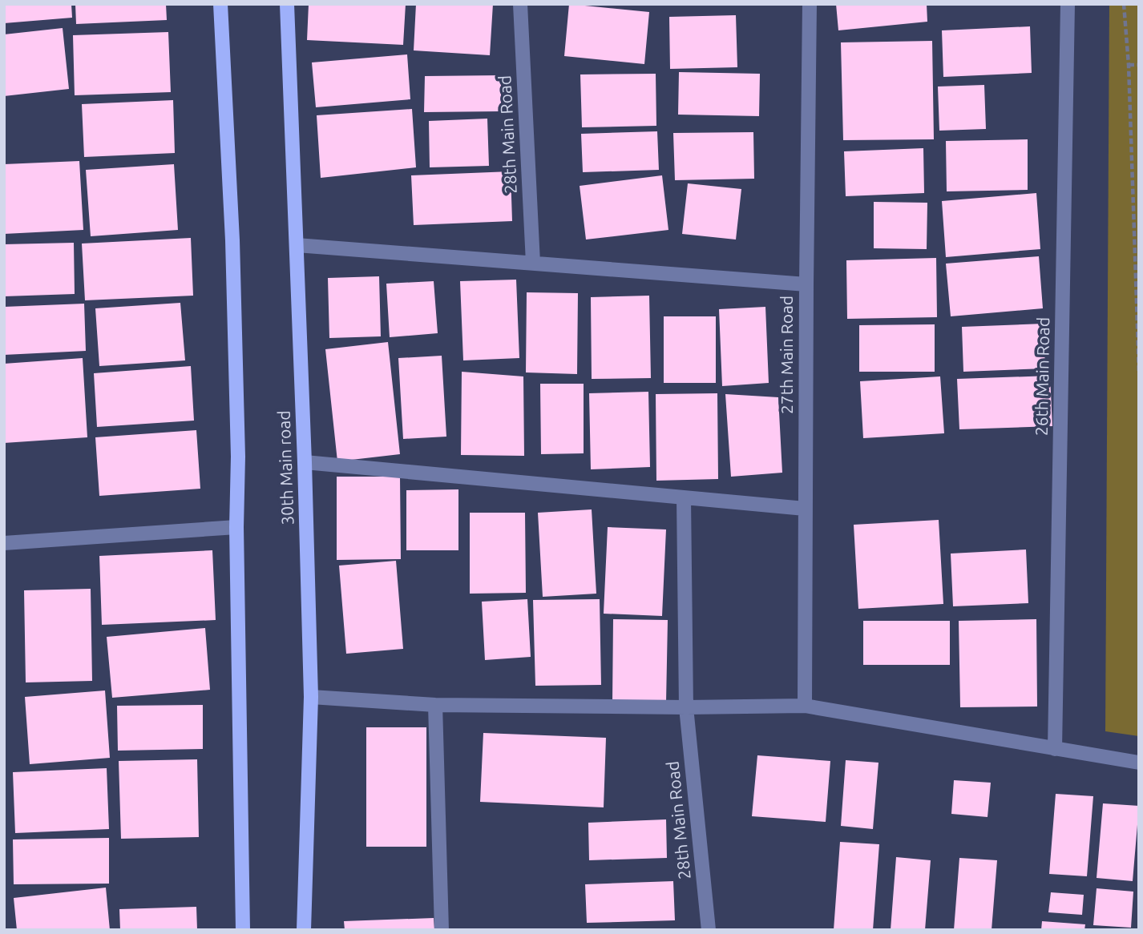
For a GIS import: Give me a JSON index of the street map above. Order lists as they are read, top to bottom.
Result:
{
  "streets": {
    "main road": ["30th Main road"],
    "street": ["28th Main Road", "27th Main Road", "26th Main Road"]
  }
}
